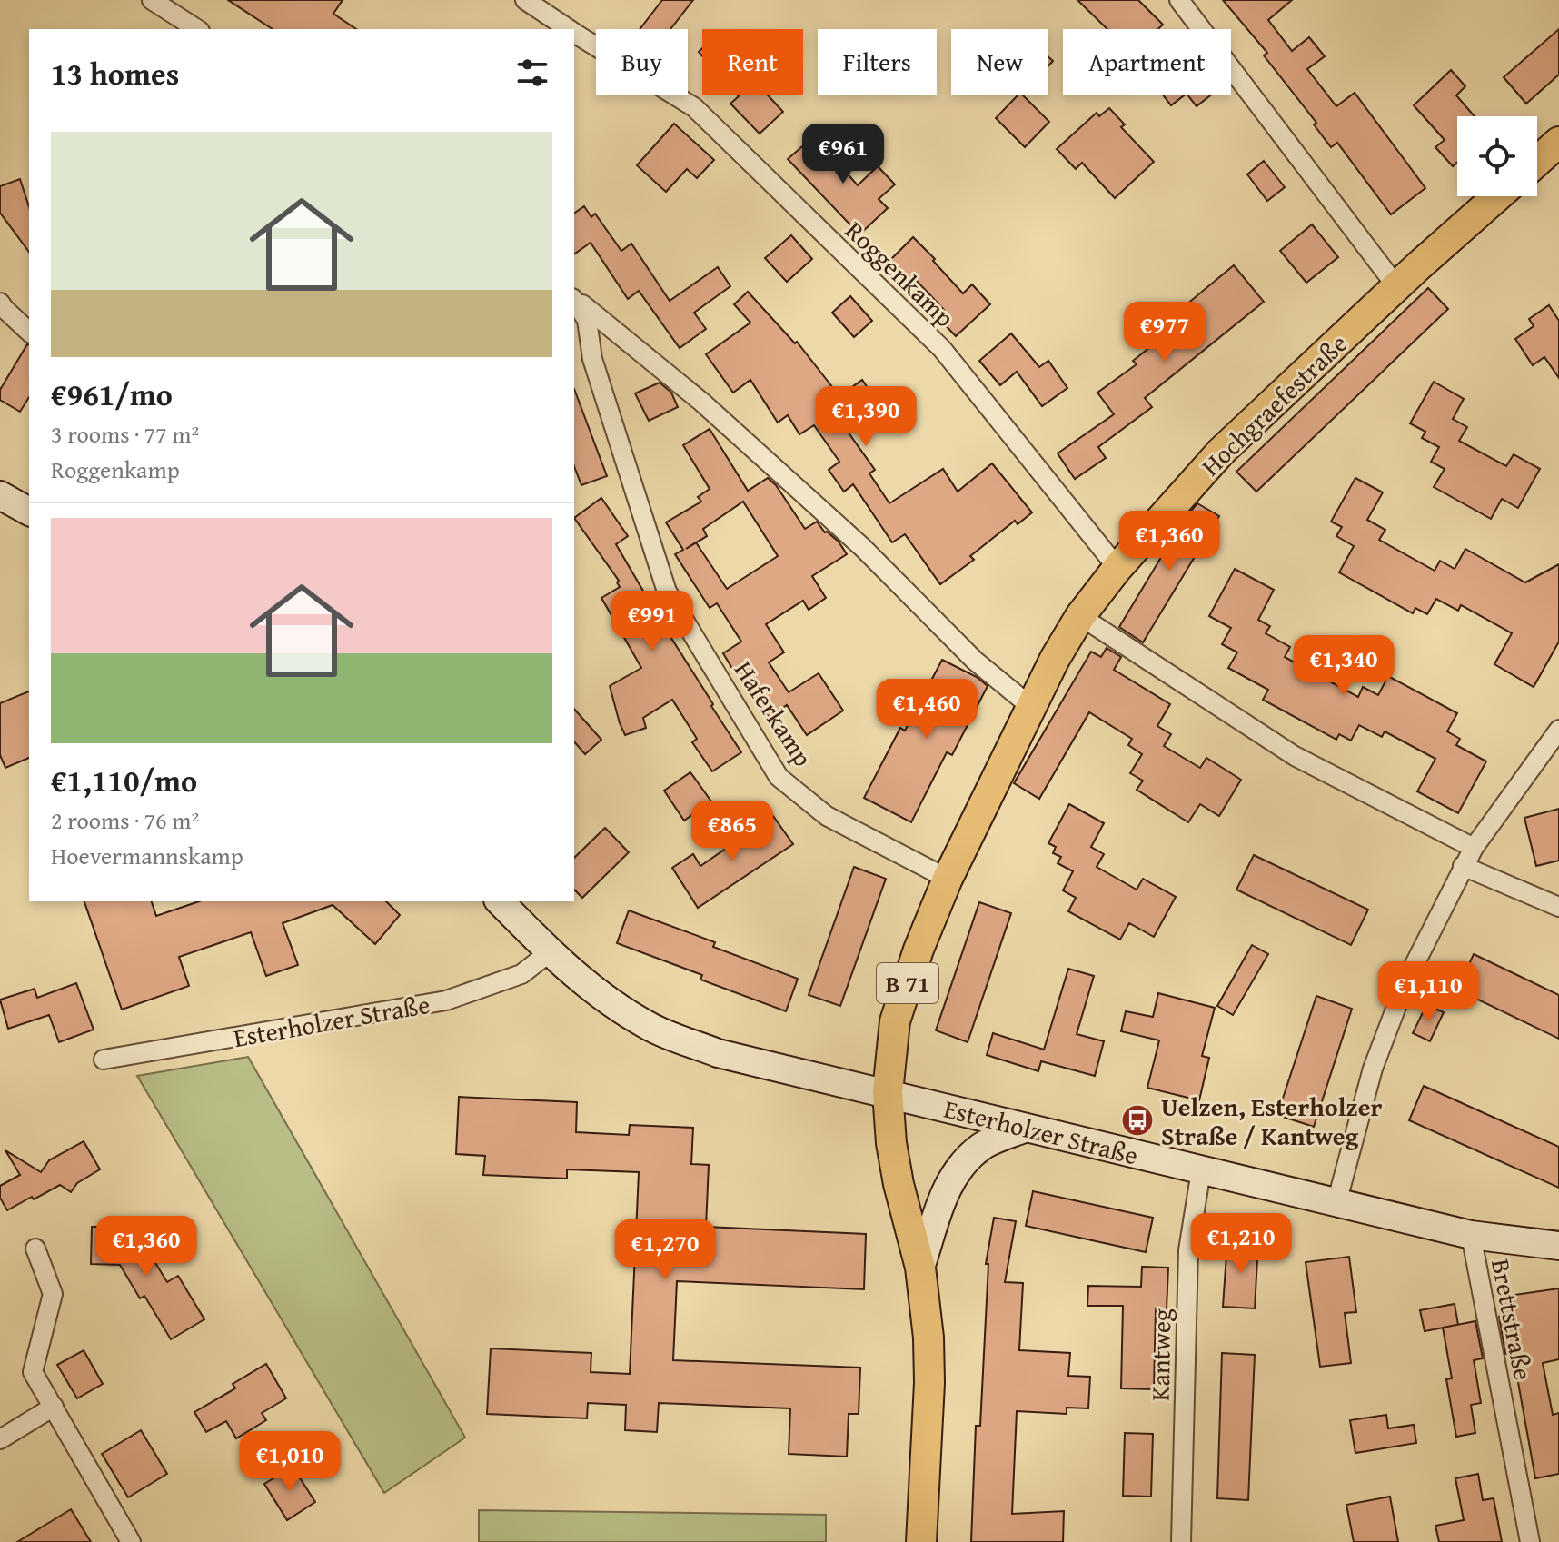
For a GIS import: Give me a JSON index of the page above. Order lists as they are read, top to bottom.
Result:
{
  "streets": {
    "main road": ["Hochgraefestraße", "B 71"],
    "street": [
      "Roggenkamp",
      "Haferkamp",
      "Esterholzer Straße",
      "Brettstraße",
      "Kantweg"
    ]
  },
  "crossings": [
    ["Roggenkamp", "Hochgraefestraße"],
    ["Hochgraefestraße", "Haferkamp"],
    ["Hochgraefestraße", "B 71"],
    ["Hochgraefestraße", "Esterholzer Straße"],
    ["B 71", "Esterholzer Straße"],
    ["Esterholzer Straße", "Brettstraße"],
    ["Esterholzer Straße", "Kantweg"]
  ],
  "places": {
    "bus stop": ["Uelzen, Esterholzer Straße / Kantweg"]
  },
  "page": {
    "chip": [
      "Buy",
      "Rent",
      "Filters",
      "New",
      "Apartment"
    ],
    "heading": "13 homes",
    "list": [
      {
        "name": "€961/mo",
        "note": "3 rooms · 77 m² · Roggenkamp"
      },
      {
        "name": "€1,110/mo",
        "note": "2 rooms · 76 m² · Hoevermannskamp"
      }
    ],
    "price": [
      "€961",
      "€977",
      "€1,390",
      "€1,360",
      "€991",
      "€1,340",
      "€1,460",
      "€865",
      "€1,110",
      "€1,210",
      "€1,360",
      "€1,270",
      "€1,010"
    ]
  }
}
